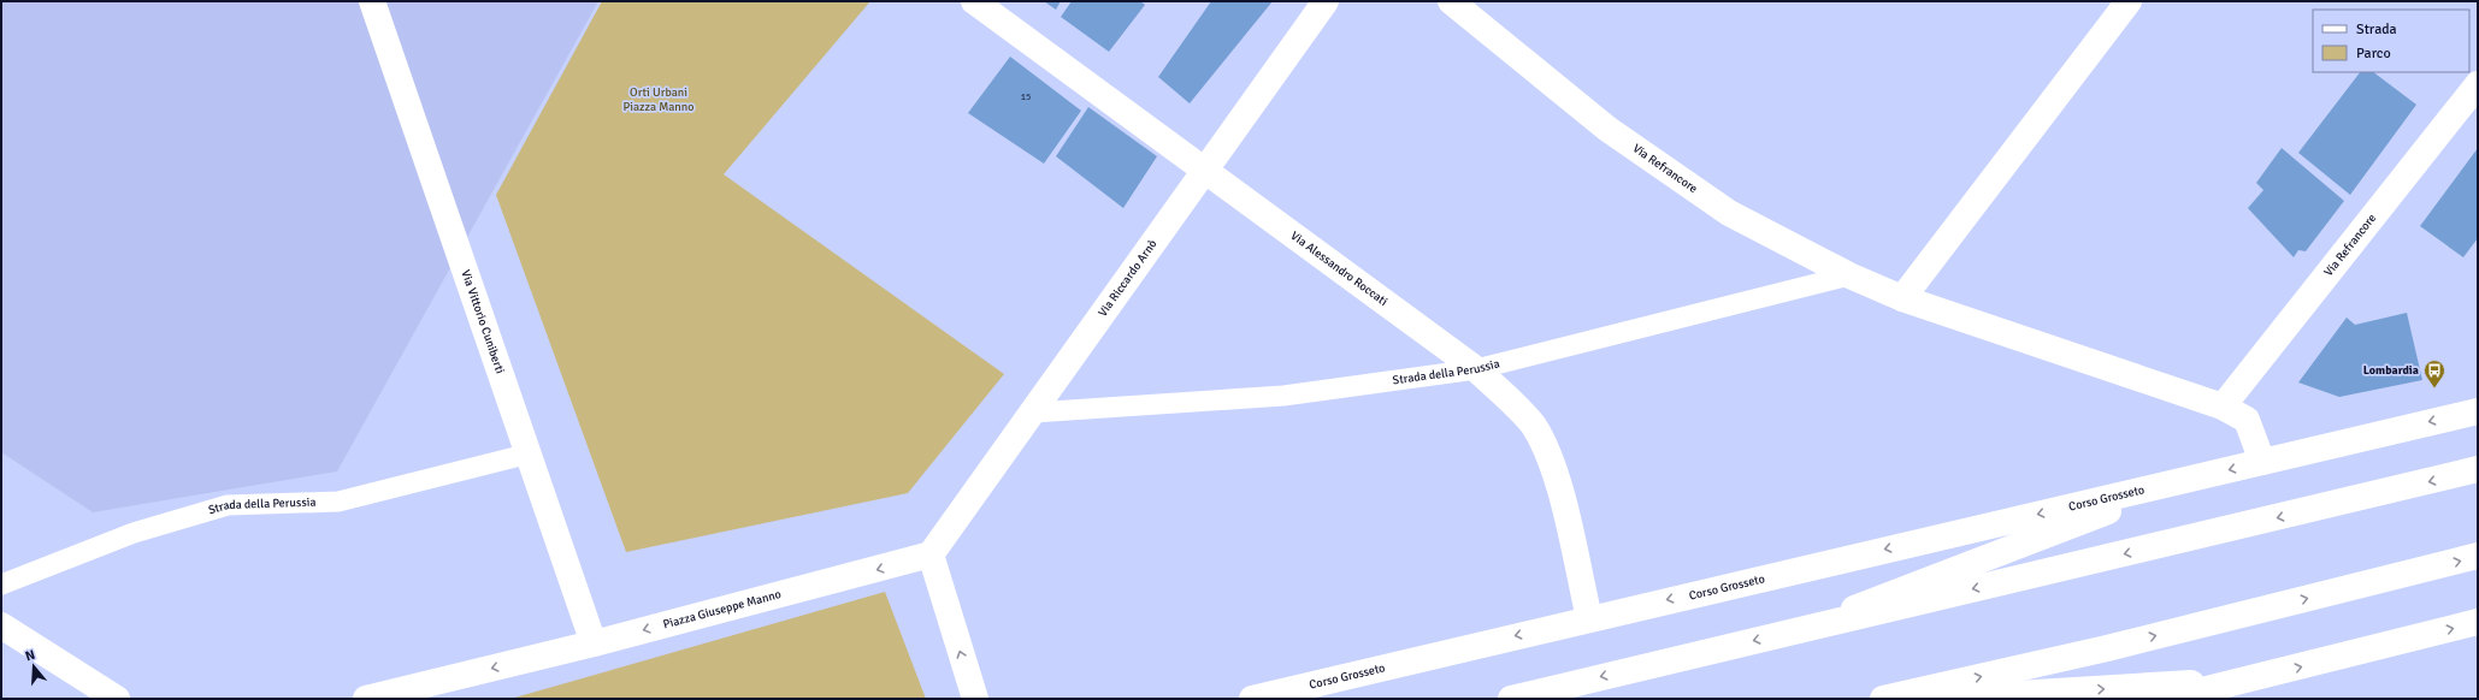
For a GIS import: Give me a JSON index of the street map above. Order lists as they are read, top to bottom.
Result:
{
  "streets": {
    "street": [
      "Via Refrancore",
      "Via Alessandro Roccati",
      "Via Riccardo Arnò",
      "Via Vittorio Cuniberti",
      "Corso Grosseto",
      "Piazza Giuseppe Manno"
    ],
    "lane": ["Strada della Perussia"]
  },
  "crossings": [
    ["Via Refrancore", "Strada della Perussia"],
    ["Via Refrancore", "Corso Grosseto"],
    ["Via Alessandro Roccati", "Via Riccardo Arnò"],
    ["Via Alessandro Roccati", "Strada della Perussia"],
    ["Via Alessandro Roccati", "Corso Grosseto"],
    ["Via Riccardo Arnò", "Strada della Perussia"],
    ["Via Riccardo Arnò", "Piazza Giuseppe Manno"],
    ["Via Vittorio Cuniberti", "Strada della Perussia"],
    ["Via Vittorio Cuniberti", "Piazza Giuseppe Manno"]
  ],
  "one_way": ["Piazza Giuseppe Manno"],
  "parks": ["Orti Urbani Piazza Manno"],
  "places": {
    "bus stop": ["Lombardia"]
  },
  "house_numbers": ["15"],
  "legend": ["Strada", "Parco"],
  "north": "top"
}
